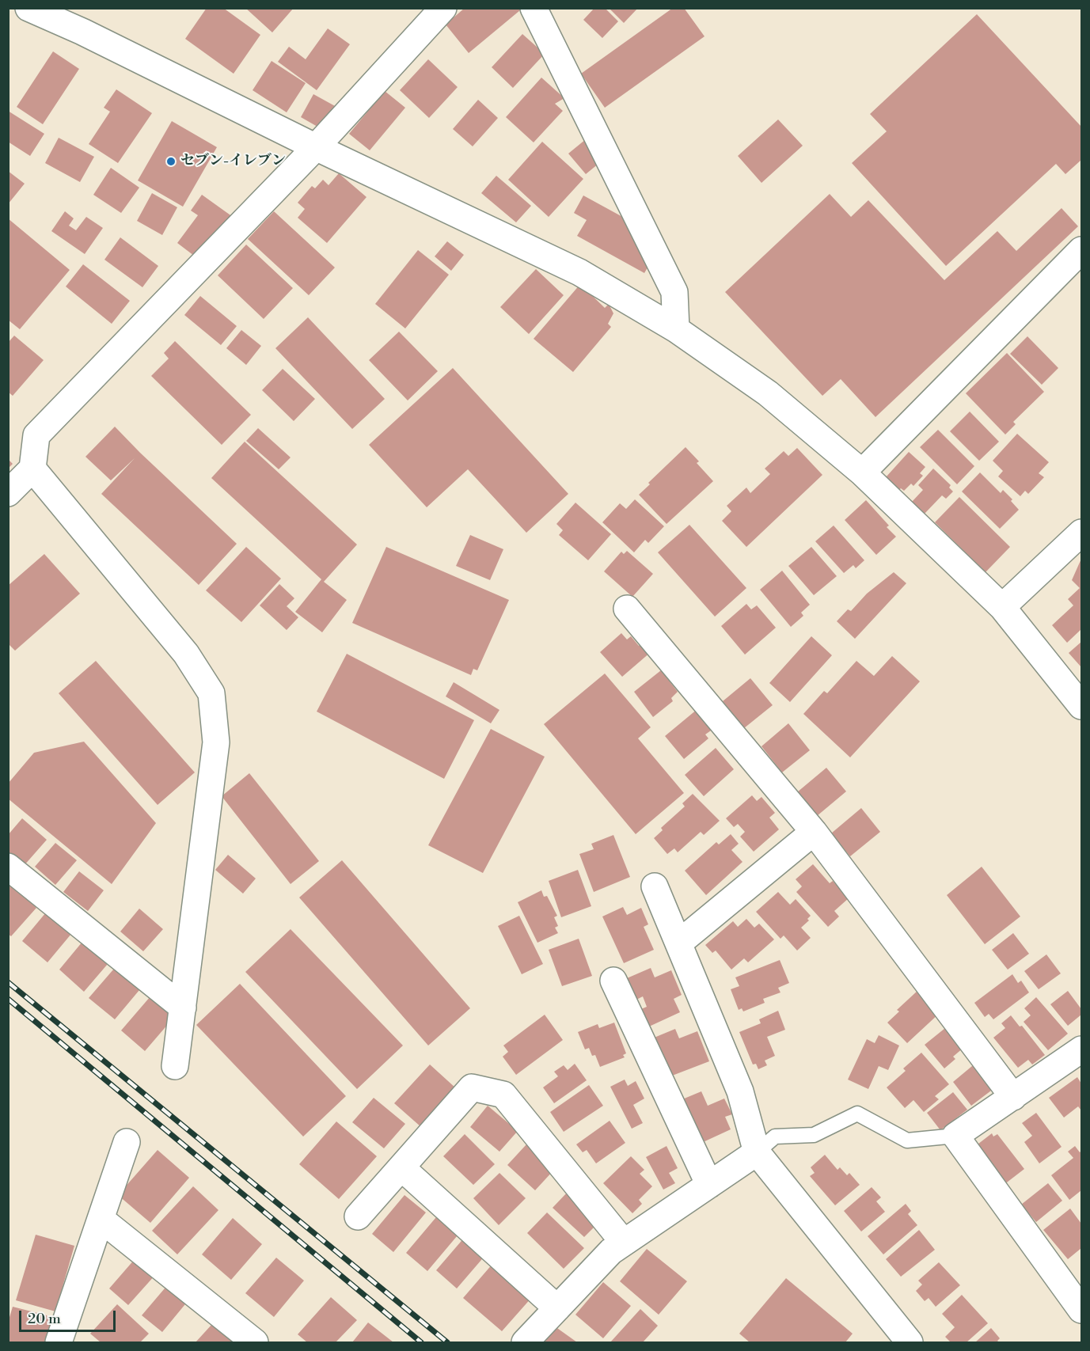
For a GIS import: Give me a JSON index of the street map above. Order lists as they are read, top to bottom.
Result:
{
  "places": ["セブン-イレブン"],
  "scale_bar": "20 m"
}
